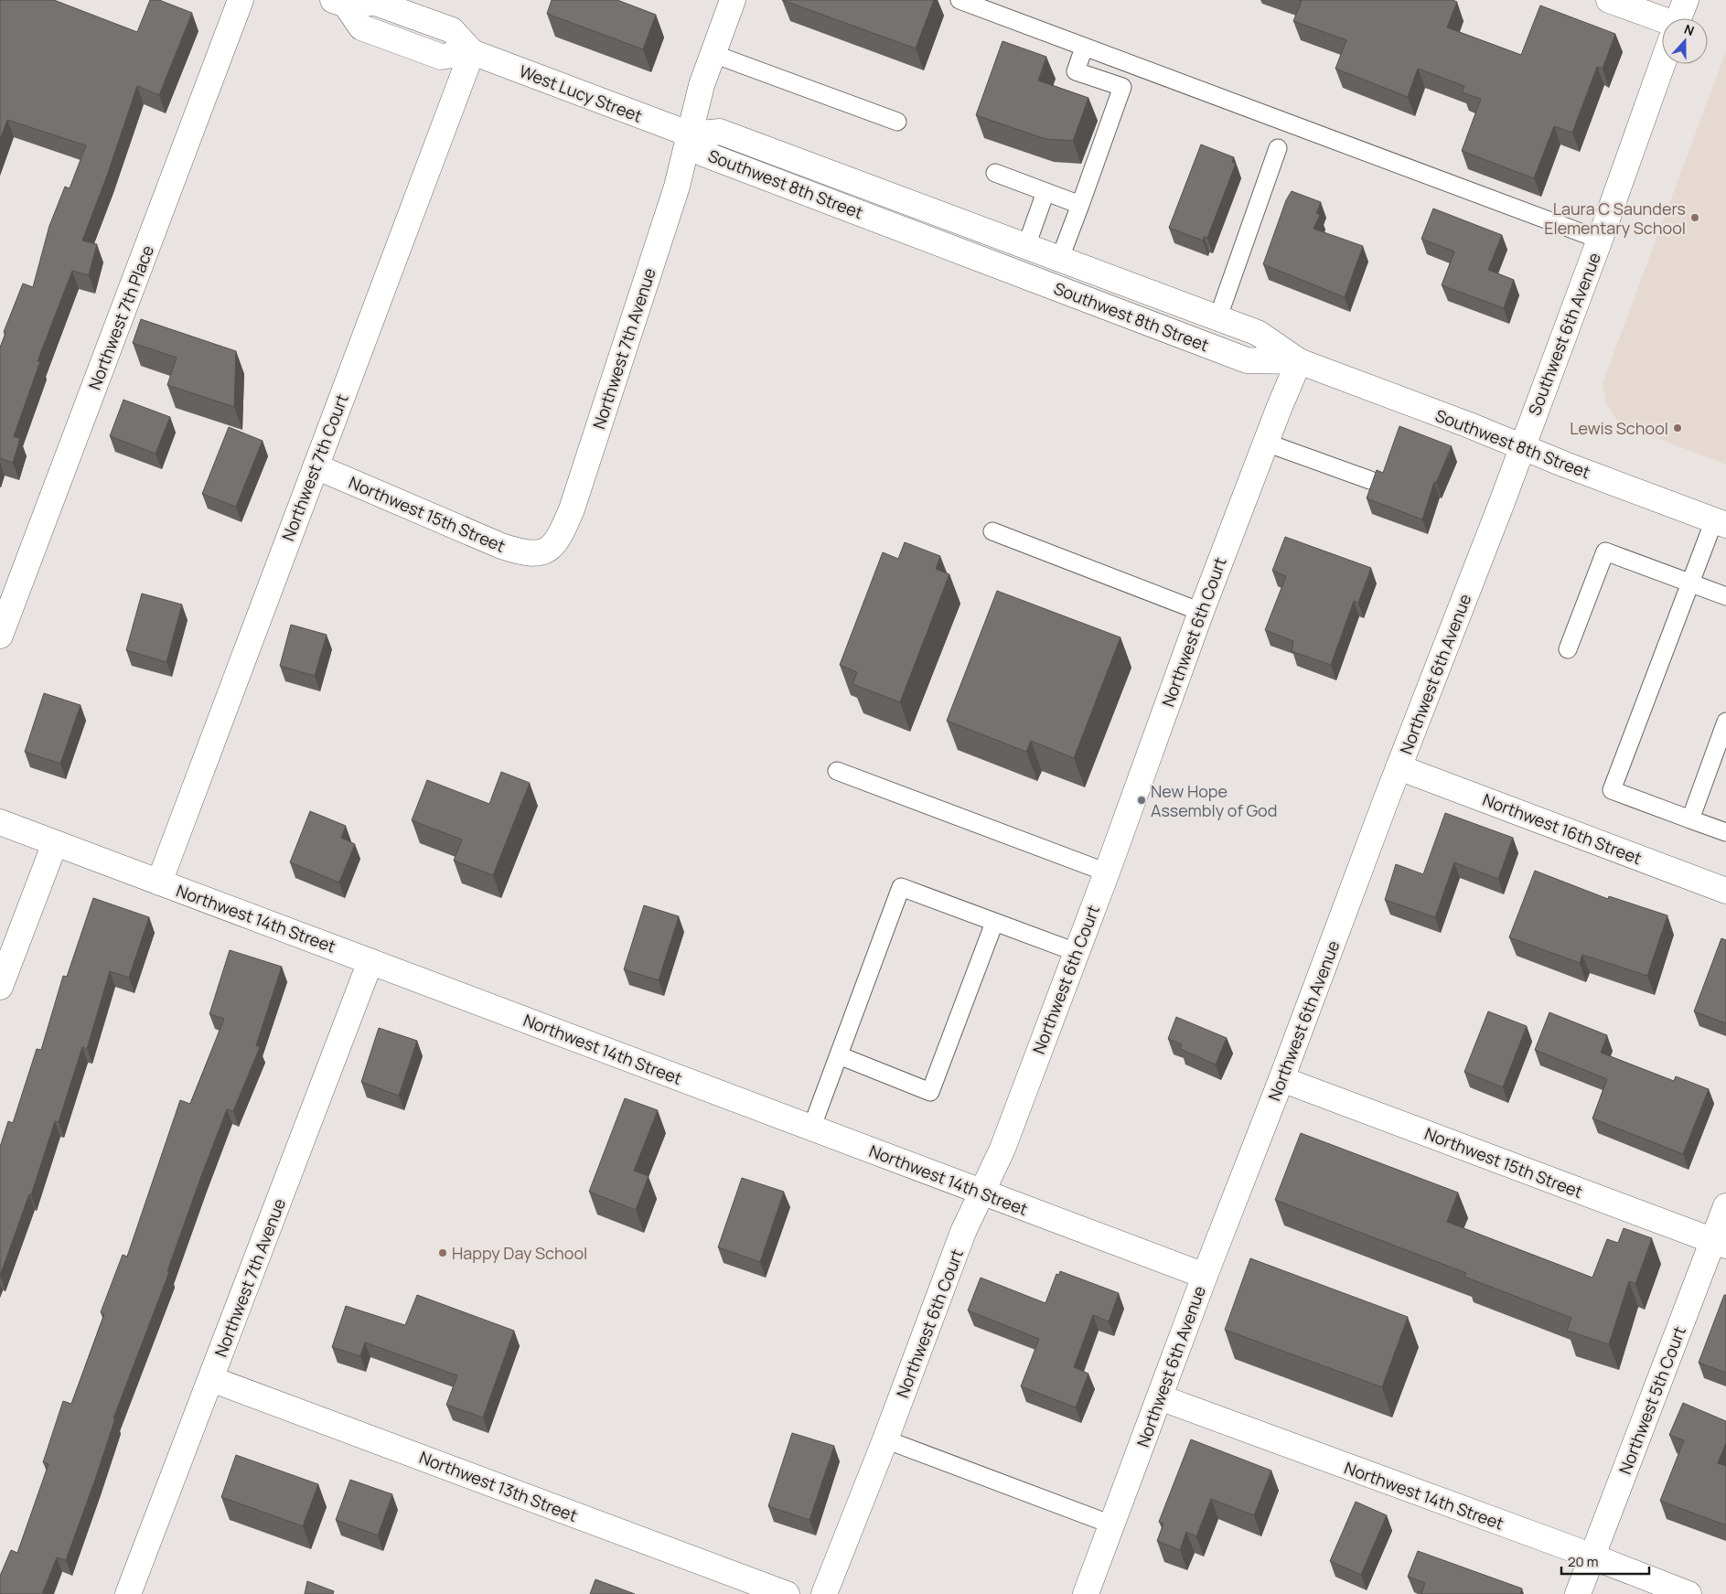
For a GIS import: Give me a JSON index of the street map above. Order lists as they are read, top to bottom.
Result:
{
  "streets": {
    "street": [
      "West Lucy Street",
      "Southwest 8th Street",
      "Northwest 7th Place",
      "Southwest 6th Avenue",
      "Northwest 7th Avenue",
      "Northwest 7th Court",
      "Northwest 15th Street",
      "Northwest 6th Court",
      "Northwest 6th Avenue",
      "Northwest 16th Street",
      "Northwest 14th Street",
      "Northwest 5th Court",
      "Northwest 13th Street"
    ]
  },
  "crossings": [
    ["West Lucy Street", "Southwest 8th Street"],
    ["West Lucy Street", "Northwest 7th Avenue"],
    ["West Lucy Street", "Northwest 7th Court"],
    ["Southwest 8th Street", "Southwest 6th Avenue"],
    ["Southwest 8th Street", "Northwest 7th Avenue"],
    ["Southwest 8th Street", "Northwest 6th Court"],
    ["Southwest 8th Street", "Northwest 6th Avenue"],
    ["Southwest 6th Avenue", "Northwest 6th Avenue"],
    ["Northwest 7th Avenue", "Northwest 15th Street"],
    ["Northwest 7th Avenue", "Northwest 14th Street"],
    ["Northwest 7th Avenue", "Northwest 13th Street"],
    ["Northwest 7th Court", "Northwest 15th Street"],
    ["Northwest 7th Court", "Northwest 14th Street"],
    ["Northwest 15th Street", "Northwest 6th Avenue"],
    ["Northwest 15th Street", "Northwest 5th Court"],
    ["Northwest 6th Court", "Northwest 14th Street"],
    ["Northwest 6th Avenue", "Northwest 16th Street"],
    ["Northwest 6th Avenue", "Northwest 14th Street"],
    ["Northwest 14th Street", "Northwest 5th Court"]
  ],
  "places": [
    "Laura C Saunders Elementary School",
    "Lewis School",
    "New Hope Assembly of God",
    "Happy Day School"
  ],
  "scale_bar": "20 m",
  "north": "top"
}
